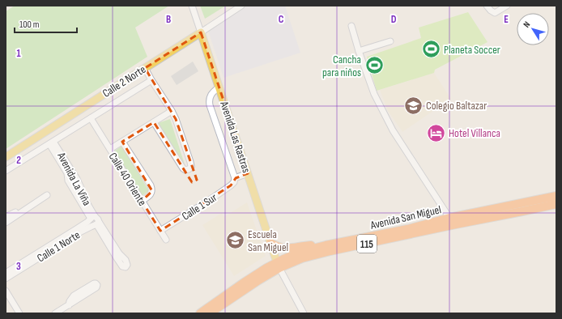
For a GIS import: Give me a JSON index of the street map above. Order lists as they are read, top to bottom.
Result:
{
  "streets": {
    "highway": ["Avenida San Miguel", "115"],
    "main road": ["Calle 2 Norte", "Avenida Las Rastras"],
    "street": [
      "Avenida La Viña",
      "Calle 40 Oriente",
      "Calle 1 Sur",
      "Calle 1 Norte"
    ]
  },
  "crossings": [
    ["Calle 2 Norte", "Avenida Las Rastras"],
    ["Calle 2 Norte", "Avenida La Viña"],
    ["Calle 2 Norte", "Calle 40 Oriente"],
    ["Avenida Las Rastras", "Avenida San Miguel"],
    ["Avenida La Viña", "Calle 1 Norte"],
    ["Calle 40 Oriente", "Calle 1 Sur"]
  ],
  "places": {
    "sports": ["Planeta Soccer", "Cancha para niños"],
    "school or university": ["Colegio Baltazar", "Escuela San Miguel"],
    "hotel": ["Hotel Villanca"]
  },
  "scale_bar": "100 m",
  "north": "top left",
  "grid": {
    "columns": [
      "B",
      "C",
      "D",
      "E"
    ],
    "rows": ["1", "2", "3"]
  }
}
